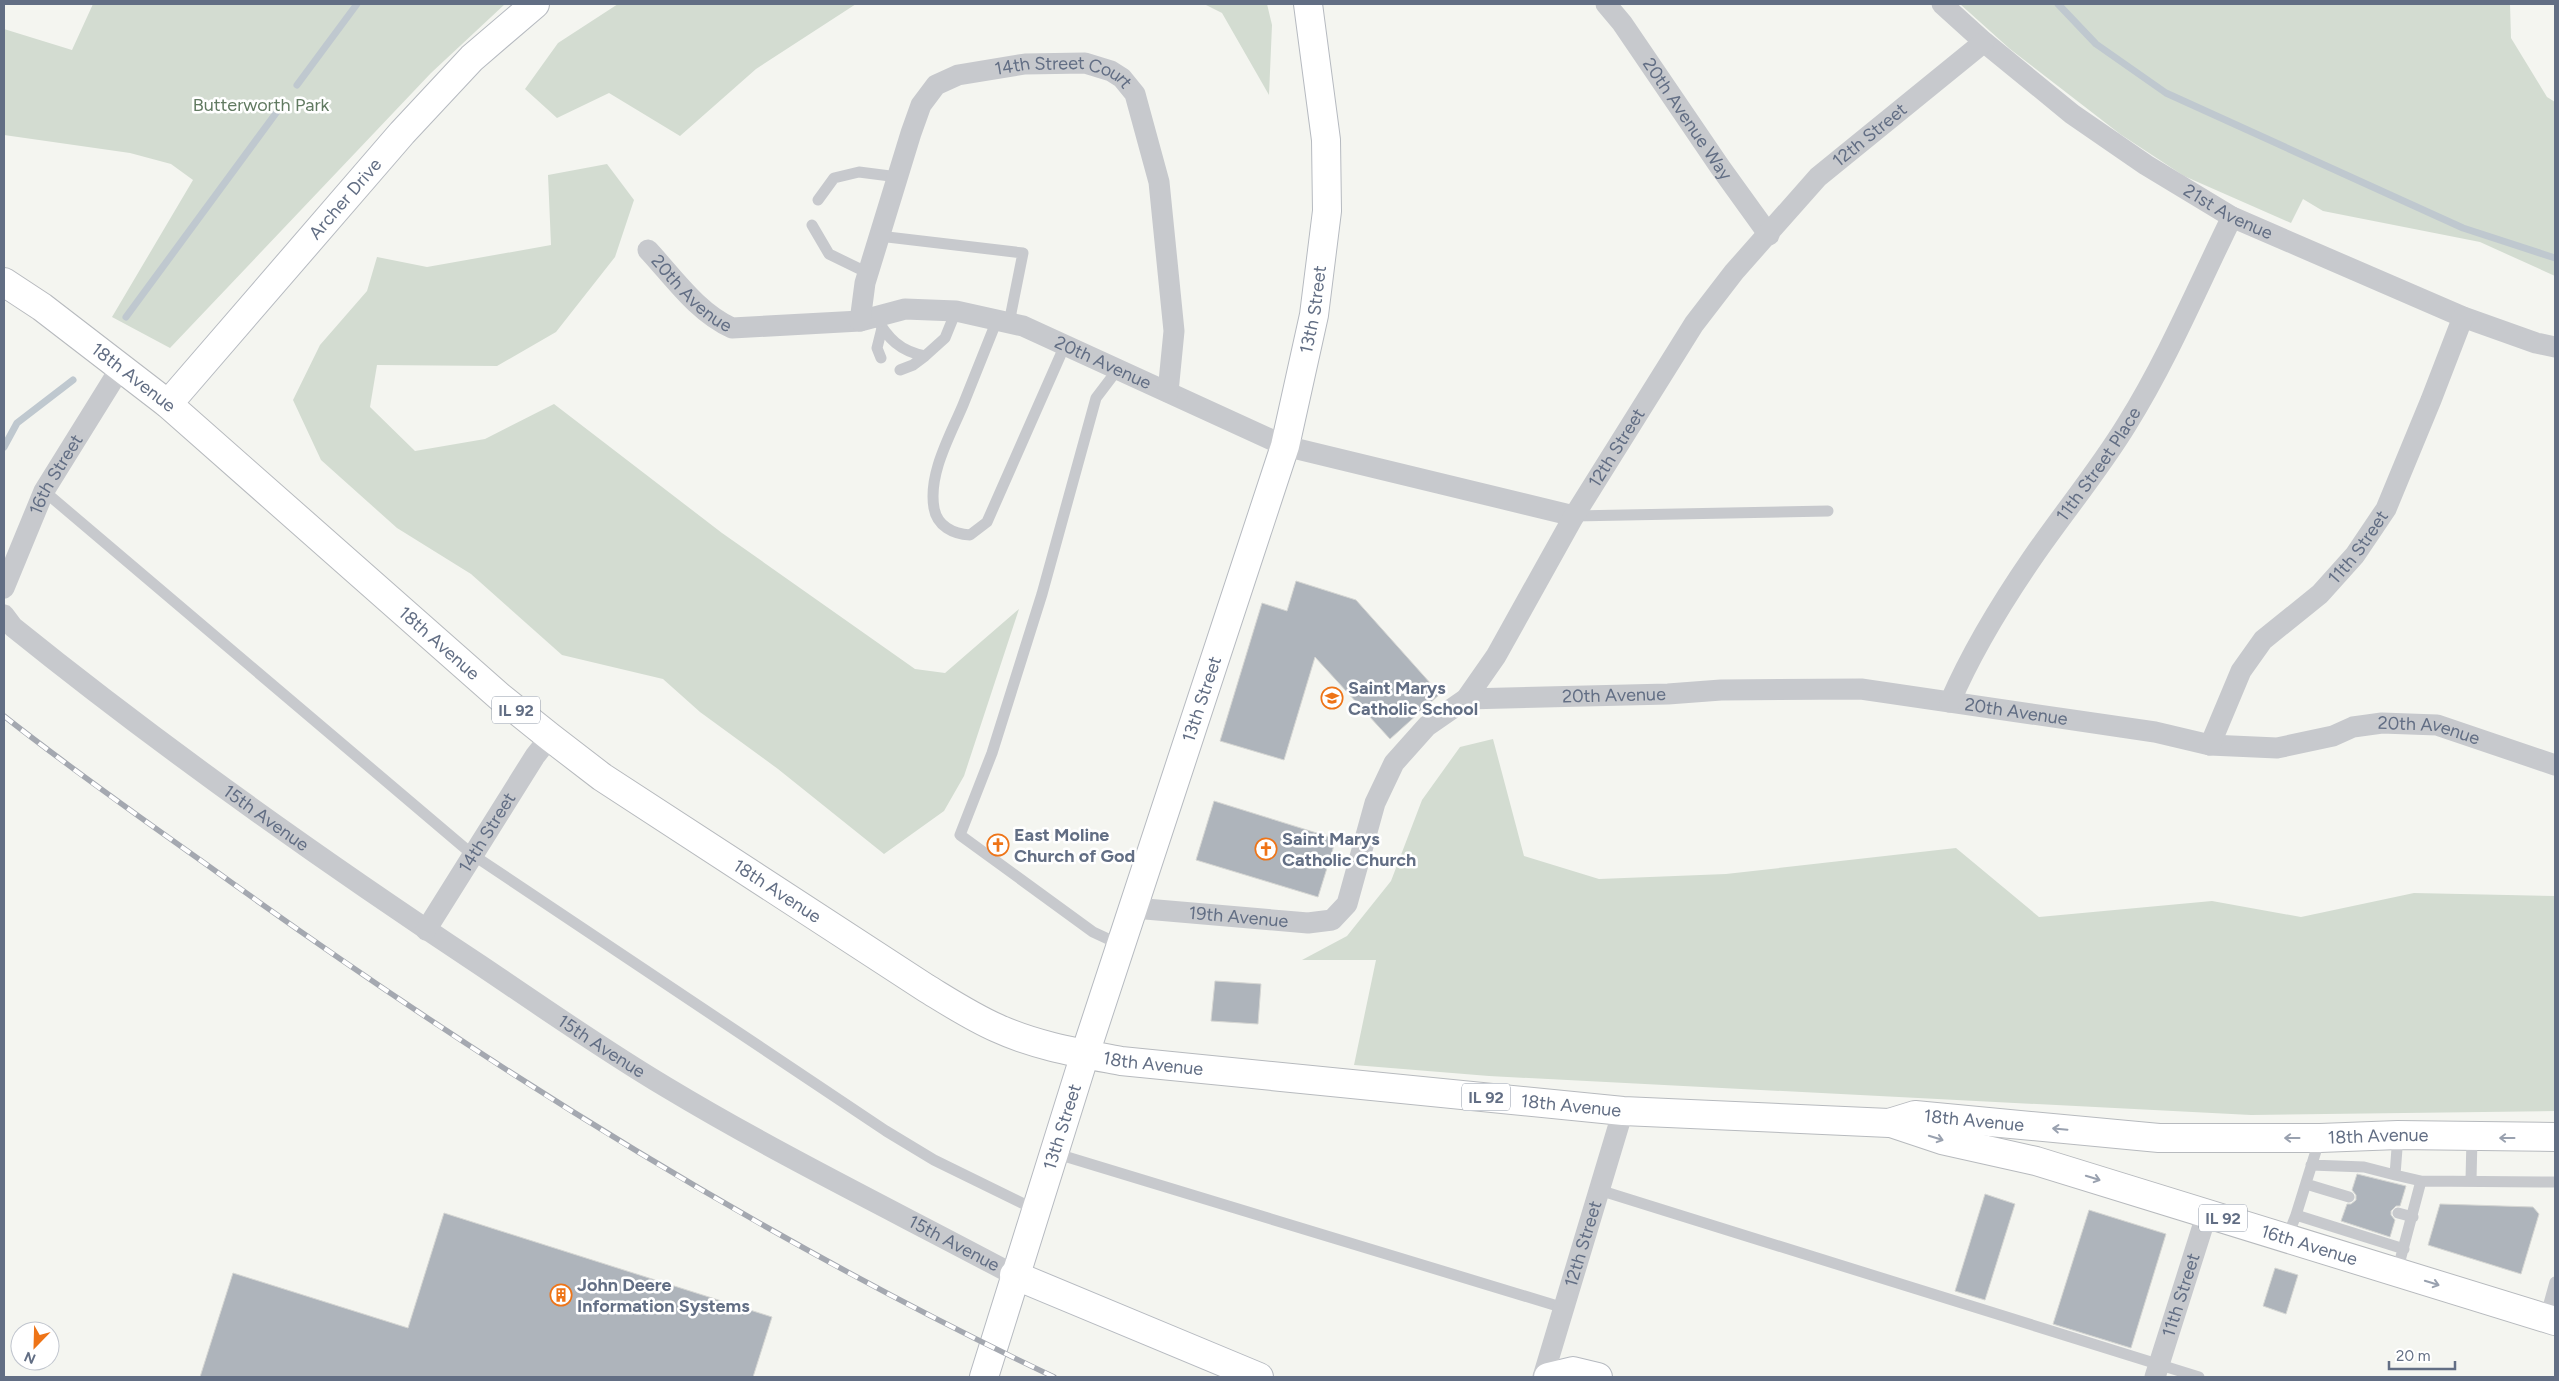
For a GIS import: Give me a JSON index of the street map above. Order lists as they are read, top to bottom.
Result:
{
  "streets": {
    "main road": [
      "Archer Drive",
      "13th Street",
      "18th Avenue",
      "IL 92",
      "15th Avenue",
      "16th Avenue"
    ],
    "street": [
      "14th Street Court",
      "20th Avenue Way",
      "12th Street",
      "21st Avenue",
      "20th Avenue",
      "11th Street Place",
      "16th Street",
      "11th Street",
      "14th Street",
      "19th Avenue"
    ]
  },
  "crossings": [
    ["14th Street Court", "20th Avenue"],
    ["20th Avenue Way", "12th Street"],
    ["12th Street", "21st Avenue"],
    ["12th Street", "20th Avenue"],
    ["12th Street", "18th Avenue"],
    ["12th Street", "19th Avenue"],
    ["Archer Drive", "18th Avenue"],
    ["21st Avenue", "11th Street Place"],
    ["21st Avenue", "11th Street"],
    ["20th Avenue", "13th Street"],
    ["20th Avenue", "11th Street Place"],
    ["20th Avenue", "11th Street"],
    ["13th Street", "18th Avenue"],
    ["13th Street", "15th Avenue"],
    ["13th Street", "19th Avenue"],
    ["18th Avenue", "16th Street"],
    ["18th Avenue", "14th Street"],
    ["18th Avenue", "16th Avenue"],
    ["11th Street", "16th Avenue"],
    ["15th Avenue", "14th Street"]
  ],
  "one_way": ["16th Avenue"],
  "parks": ["Butterworth Park"],
  "places": {
    "school or university": ["Saint Marys Catholic School"],
    "church": ["East Moline Church of God", "Saint Marys Catholic Church"],
    "building": ["John Deere Information Systems"]
  },
  "scale_bar": "20 m",
  "north": "bottom left"
}
